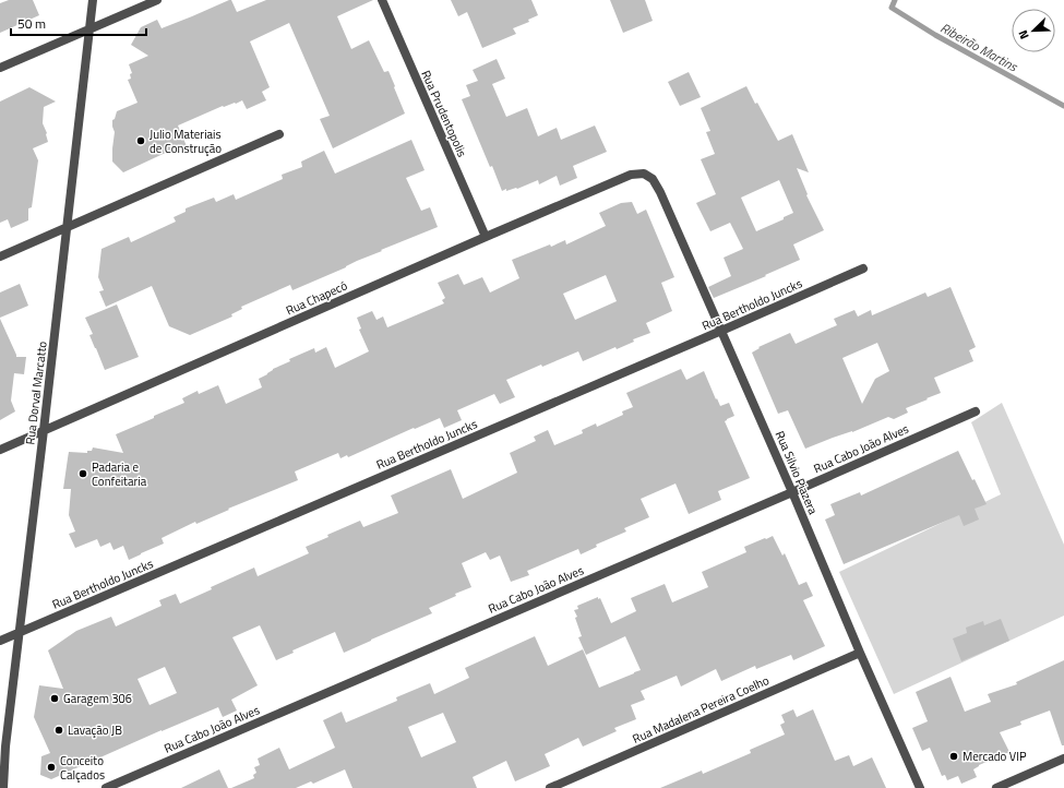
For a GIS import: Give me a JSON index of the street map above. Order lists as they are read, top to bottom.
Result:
{
  "streets": {
    "street": [
      "Rua Prudentopolis",
      "Rua Chapecó",
      "Rua Bertholdo Juncks",
      "Rua Dorval Marcatto",
      "Rua Cabo João Alves",
      "Rua Silvio Piazera",
      "Rua Madalena Pereira Coelho"
    ]
  },
  "crossings": [
    ["Rua Prudentopolis", "Rua Chapecó"],
    ["Rua Chapecó", "Rua Dorval Marcatto"],
    ["Rua Chapecó", "Rua Silvio Piazera"],
    ["Rua Bertholdo Juncks", "Rua Dorval Marcatto"],
    ["Rua Bertholdo Juncks", "Rua Silvio Piazera"],
    ["Rua Cabo João Alves", "Rua Silvio Piazera"],
    ["Rua Silvio Piazera", "Rua Madalena Pereira Coelho"]
  ],
  "water": ["Ribeirão Martins"],
  "places": [
    "Julio Materiais de Construção",
    "Padaria e Confeitaria",
    "Garagem 306",
    "Lavação JB",
    "Mercado VIP",
    "Conceito Calçados"
  ],
  "scale_bar": "50 m",
  "north": "bottom left"
}
